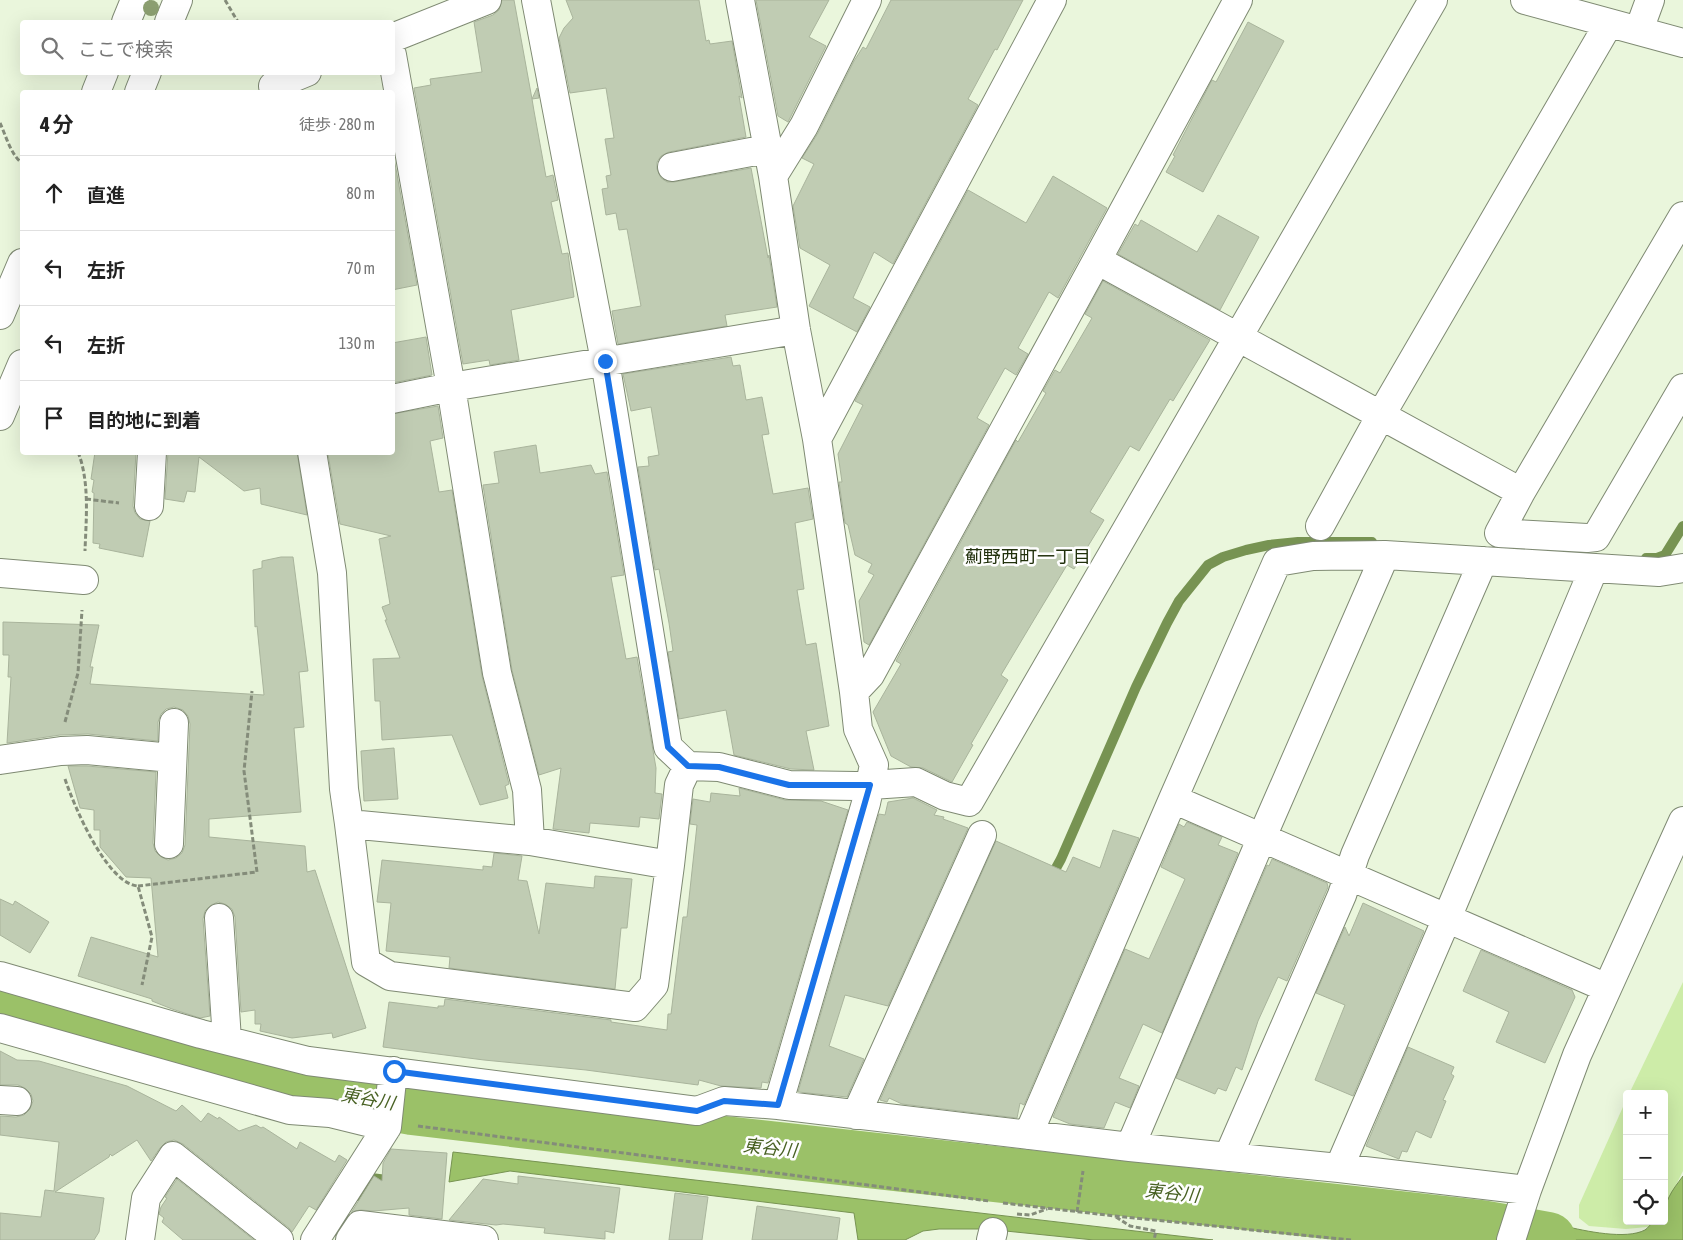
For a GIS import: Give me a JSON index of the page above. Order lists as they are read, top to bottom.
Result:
{
  "districts": ["薊野西町一丁目"],
  "water": ["東谷川"],
  "page": {
    "search": "ここで検索",
    "heading": ["4 分", "徒歩 · 280 m"],
    "list": [
      ["直進", "80 m"],
      ["左折", "70 m"],
      ["左折", "130 m"],
      "目的地に到着"
    ],
    "map_buttons": ["+", "−"]
  }
}
